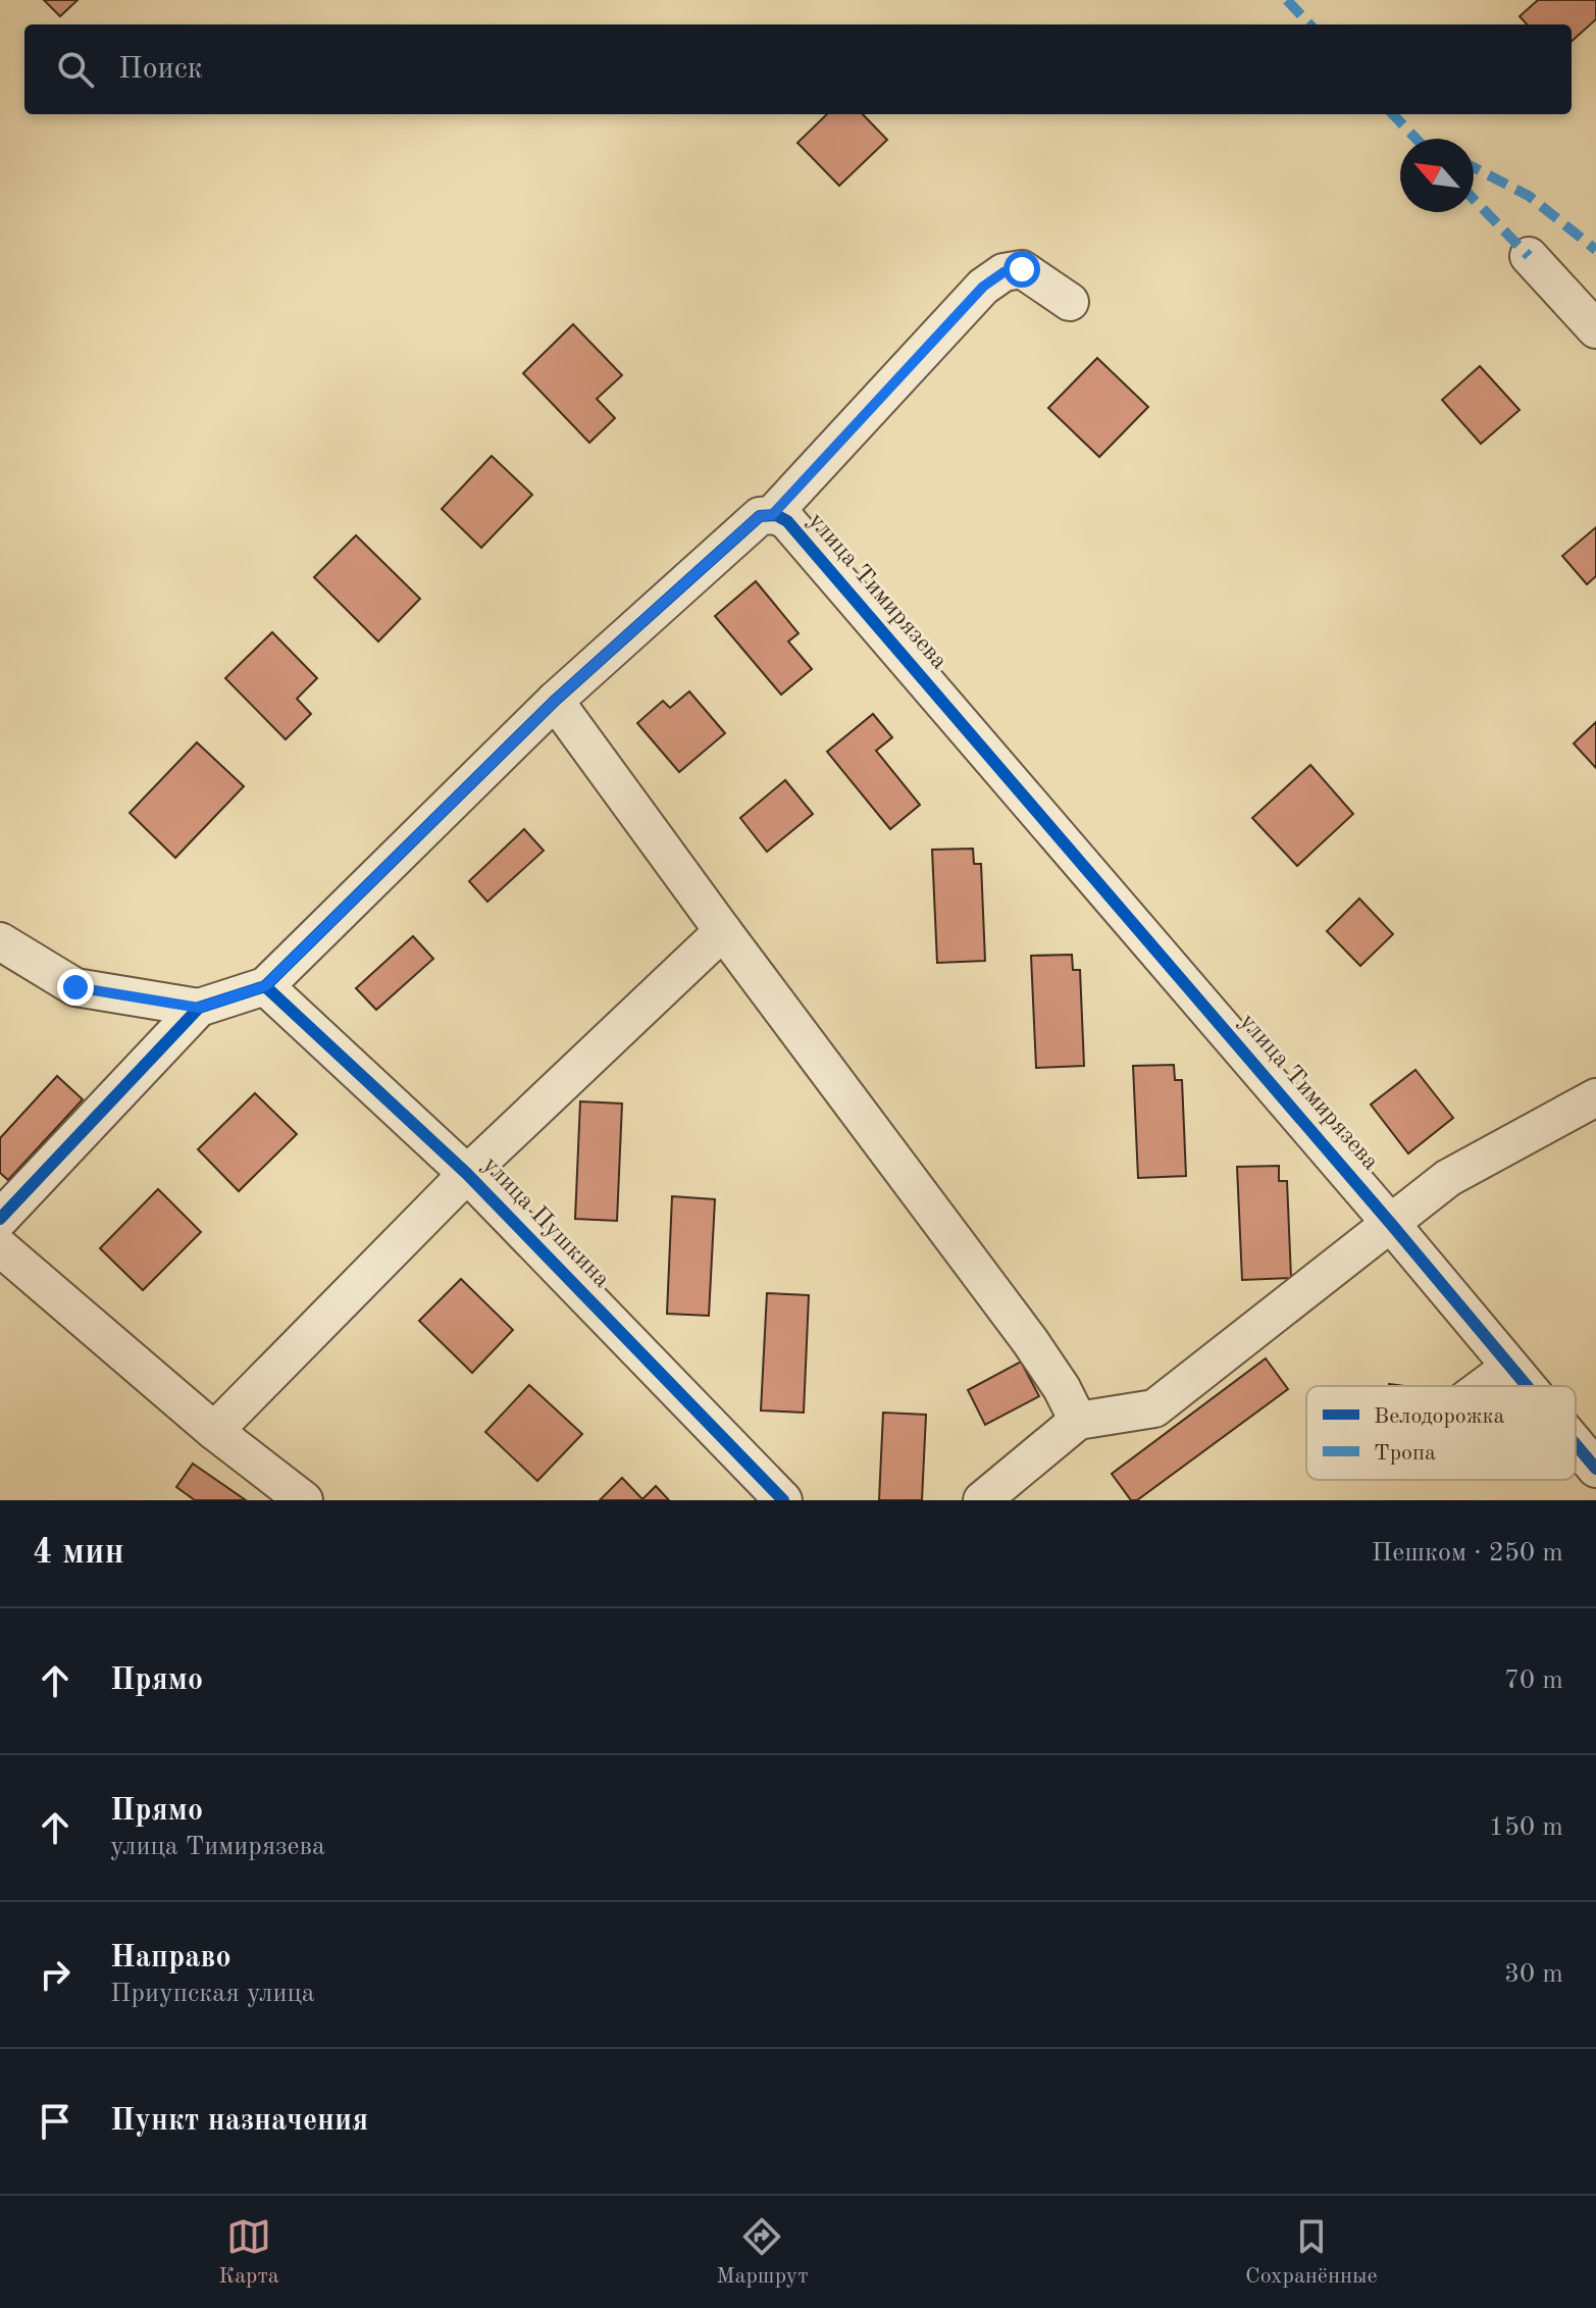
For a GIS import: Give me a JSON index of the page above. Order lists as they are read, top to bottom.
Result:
{
  "streets": {
    "street": ["улица Тимирязева", "улица Пушкина"]
  },
  "crossings": [
    ["улица Тимирязева", "улица Пушкина"]
  ],
  "legend": ["Велодорожка", "Тропа"],
  "north": "top left",
  "page": {
    "search": "Поиск",
    "heading": ["4 мин", "Пешком · 250 m"],
    "list": [
      ["Прямо", "70 m"],
      ["Прямо", "улица Тимирязева", "150 m"],
      ["Направо", "Приупская улица", "30 m"],
      "Пункт назначения"
    ],
    "nav": ["Карта", "Маршрут", "Сохранённые"]
  }
}
